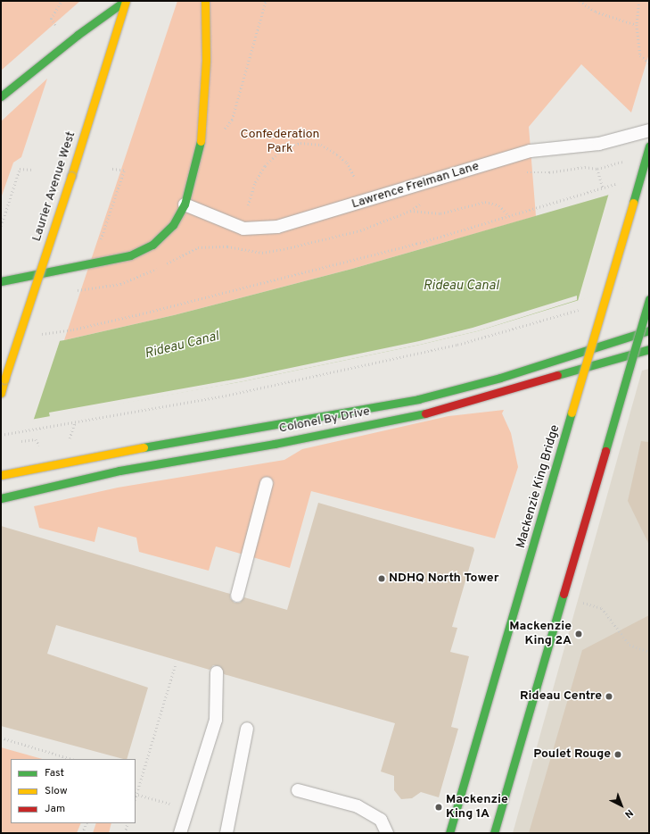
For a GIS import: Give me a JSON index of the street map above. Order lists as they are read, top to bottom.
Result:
{
  "streets": {
    "main road": ["Laurier Avenue West", "Colonel By Drive", "Mackenzie King Bridge"],
    "lane": ["Lawrence Freiman Lane"]
  },
  "water": ["Rideau Canal"],
  "parks": ["Confederation Park"],
  "places": [
    "NDHQ North Tower",
    "Mackenzie King 2A",
    "Rideau Centre",
    "Poulet Rouge",
    "Mackenzie King 1A"
  ],
  "legend": ["Fast", "Slow", "Jam"],
  "north": "bottom right"
}
